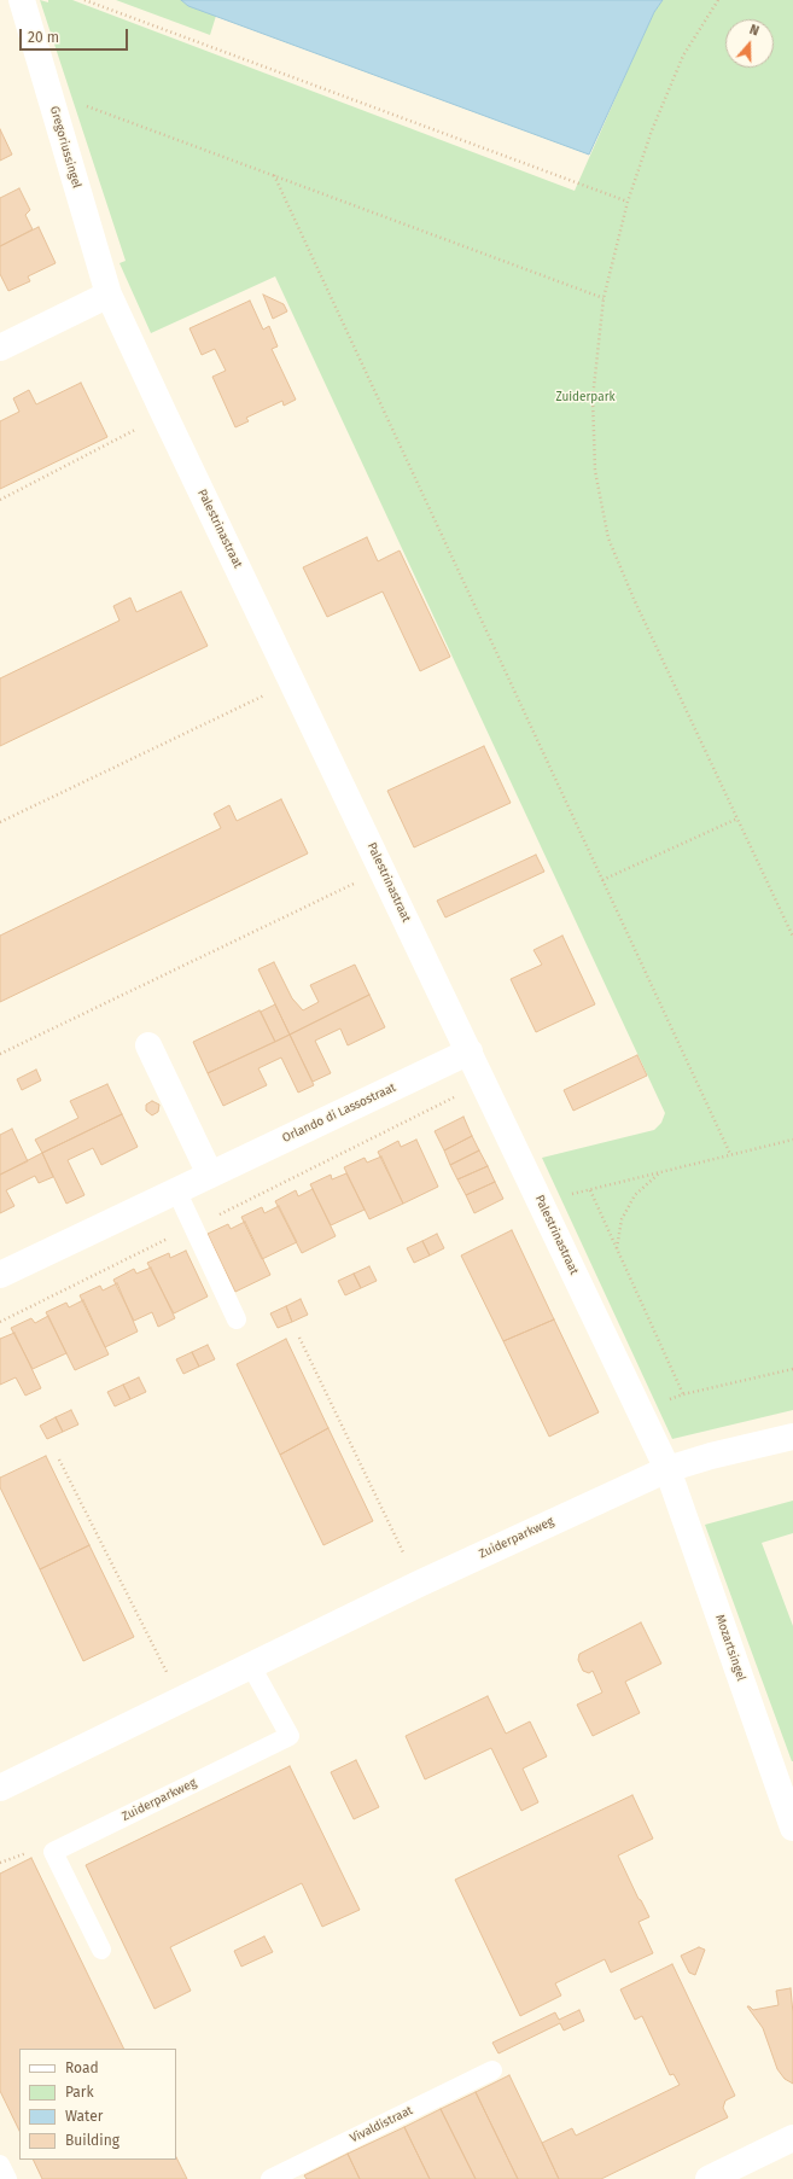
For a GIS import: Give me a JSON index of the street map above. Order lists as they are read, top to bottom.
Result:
{
  "streets": {
    "street": [
      "Gregoriussingel",
      "Palestrinastraat",
      "Orlando di Lassostraat",
      "Zuiderparkweg",
      "Mozartsingel"
    ],
    "lane": ["Vivaldistraat"]
  },
  "crossings": [
    ["Gregoriussingel", "Palestrinastraat"],
    ["Palestrinastraat", "Orlando di Lassostraat"],
    ["Palestrinastraat", "Zuiderparkweg"],
    ["Palestrinastraat", "Mozartsingel"],
    ["Zuiderparkweg", "Mozartsingel"]
  ],
  "parks": ["Zuiderpark"],
  "legend": [
    "Road",
    "Park",
    "Water",
    "Building"
  ],
  "scale_bar": "20 m",
  "north": "top"
}
